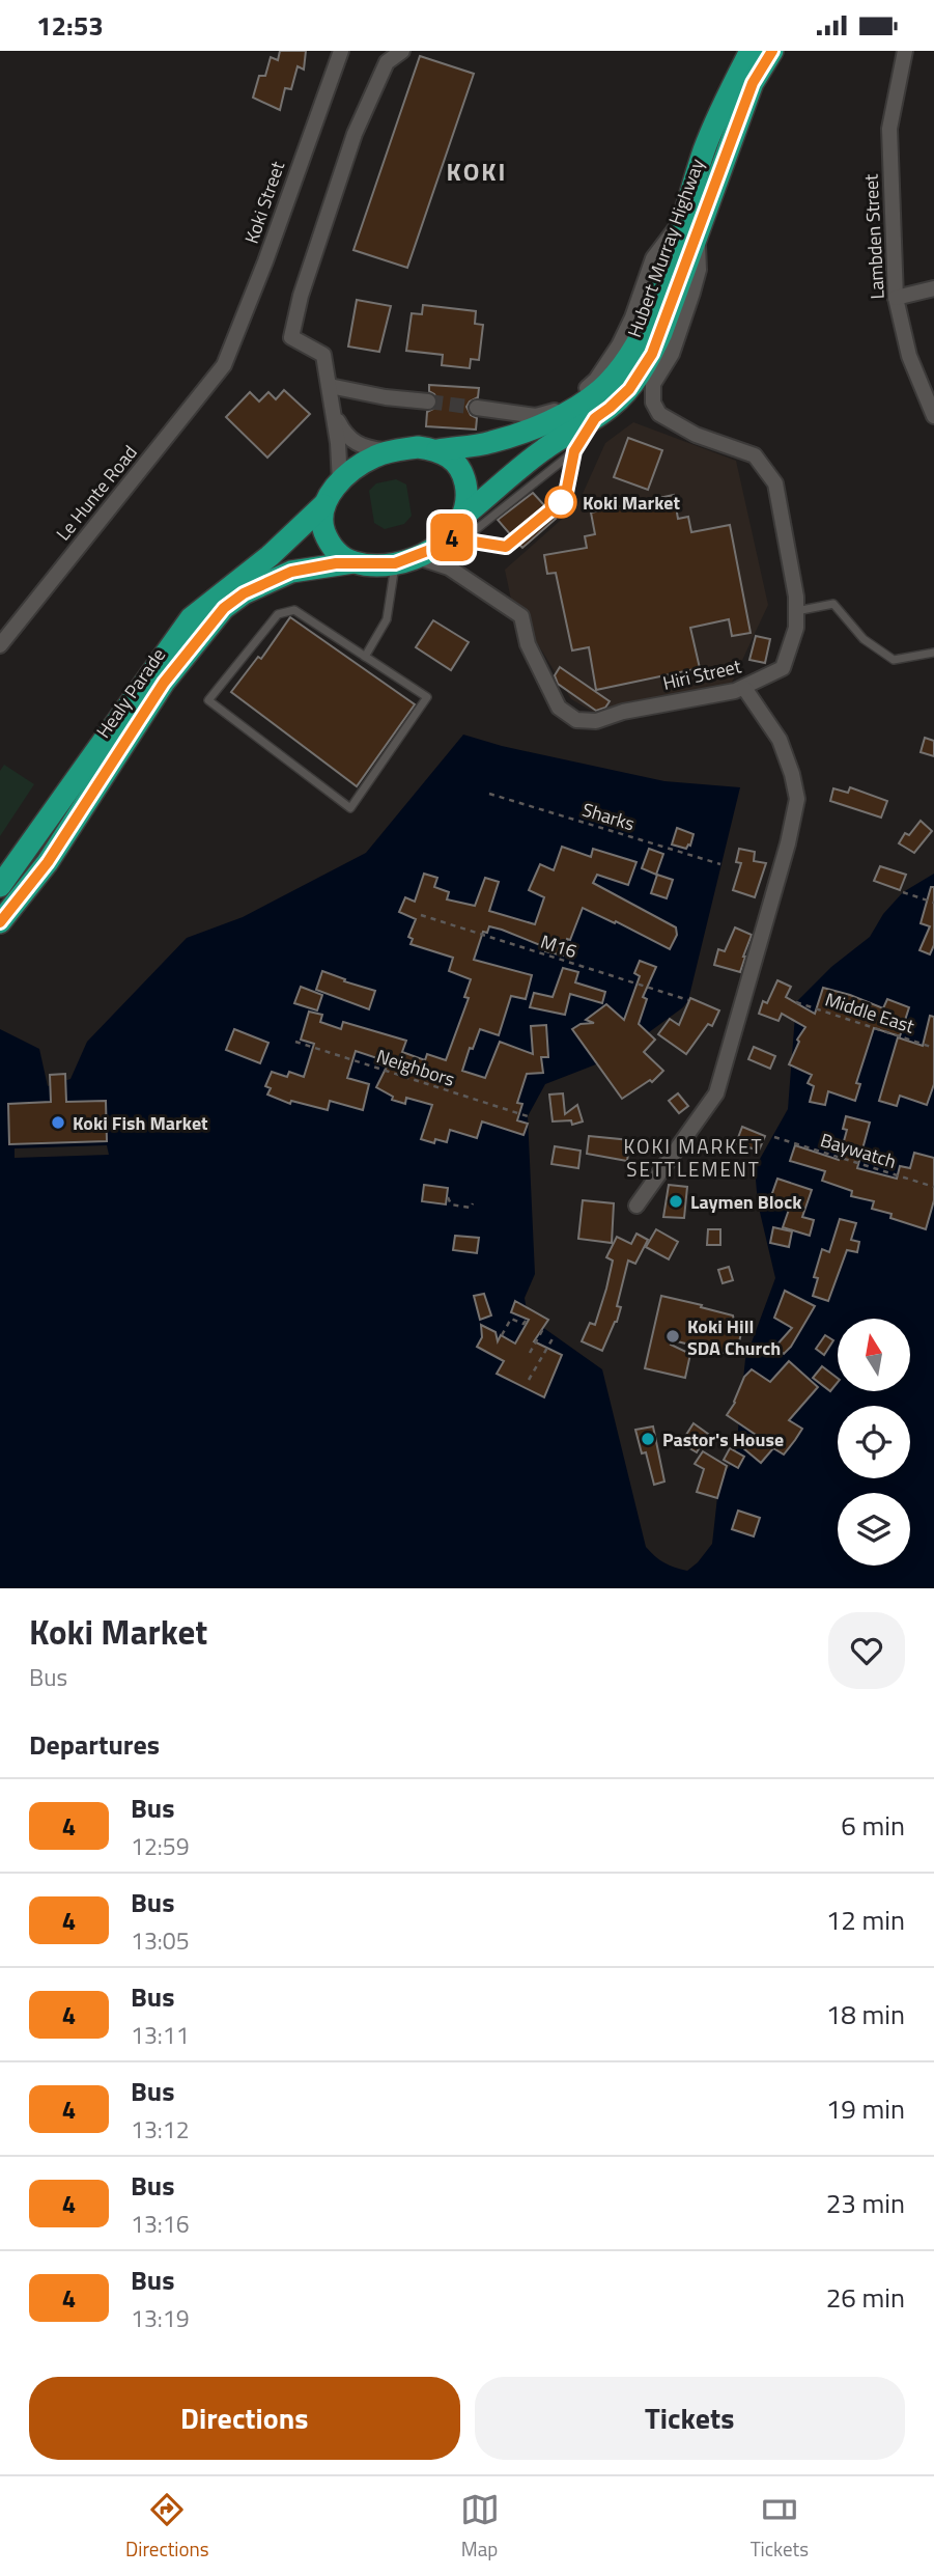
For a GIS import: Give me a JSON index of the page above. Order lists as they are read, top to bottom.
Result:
{
  "streets": {
    "highway": ["Hubert Murray Highway", "Healy Parade"],
    "street": [
      "Koki Street",
      "Lambden Street",
      "Le Hunte Road",
      "Hiri Street"
    ],
    "path": [
      "Sharks",
      "M16",
      "Middle East",
      "Neighbors",
      "Baywatch"
    ]
  },
  "crossings": [
    ["Koki Street", "Le Hunte Road"],
    ["Hubert Murray Highway", "Hiri Street"],
    ["Hubert Murray Highway", "Healy Parade"],
    ["Hiri Street", "Healy Parade"]
  ],
  "districts": ["KOKI", "KOKI MARKET SETTLEMENT"],
  "places": [
    "Koki Market",
    "Koki Fish Market",
    "Laymen Block",
    "Koki Hill SDA Church",
    "Pastor's House"
  ],
  "lines": ["bus line 4"],
  "north": "top",
  "page": {
    "status": "12:53",
    "on_map": "4",
    "heading": [
      ["Koki Market", "Bus"],
      "Departures"
    ],
    "list": [
      {
        "mark": "4",
        "name": "Bus",
        "note": "12:59",
        "value": "6 min"
      },
      {
        "mark": "4",
        "name": "Bus",
        "note": "13:05",
        "value": "12 min"
      },
      {
        "mark": "4",
        "name": "Bus",
        "note": "13:11",
        "value": "18 min"
      },
      {
        "mark": "4",
        "name": "Bus",
        "note": "13:12",
        "value": "19 min"
      },
      {
        "mark": "4",
        "name": "Bus",
        "note": "13:16",
        "value": "23 min"
      },
      {
        "mark": "4",
        "name": "Bus",
        "note": "13:19",
        "value": "26 min"
      }
    ],
    "buttons": ["Directions", "Tickets"],
    "tabs": ["Directions", "Map", "Tickets"]
  }
}
